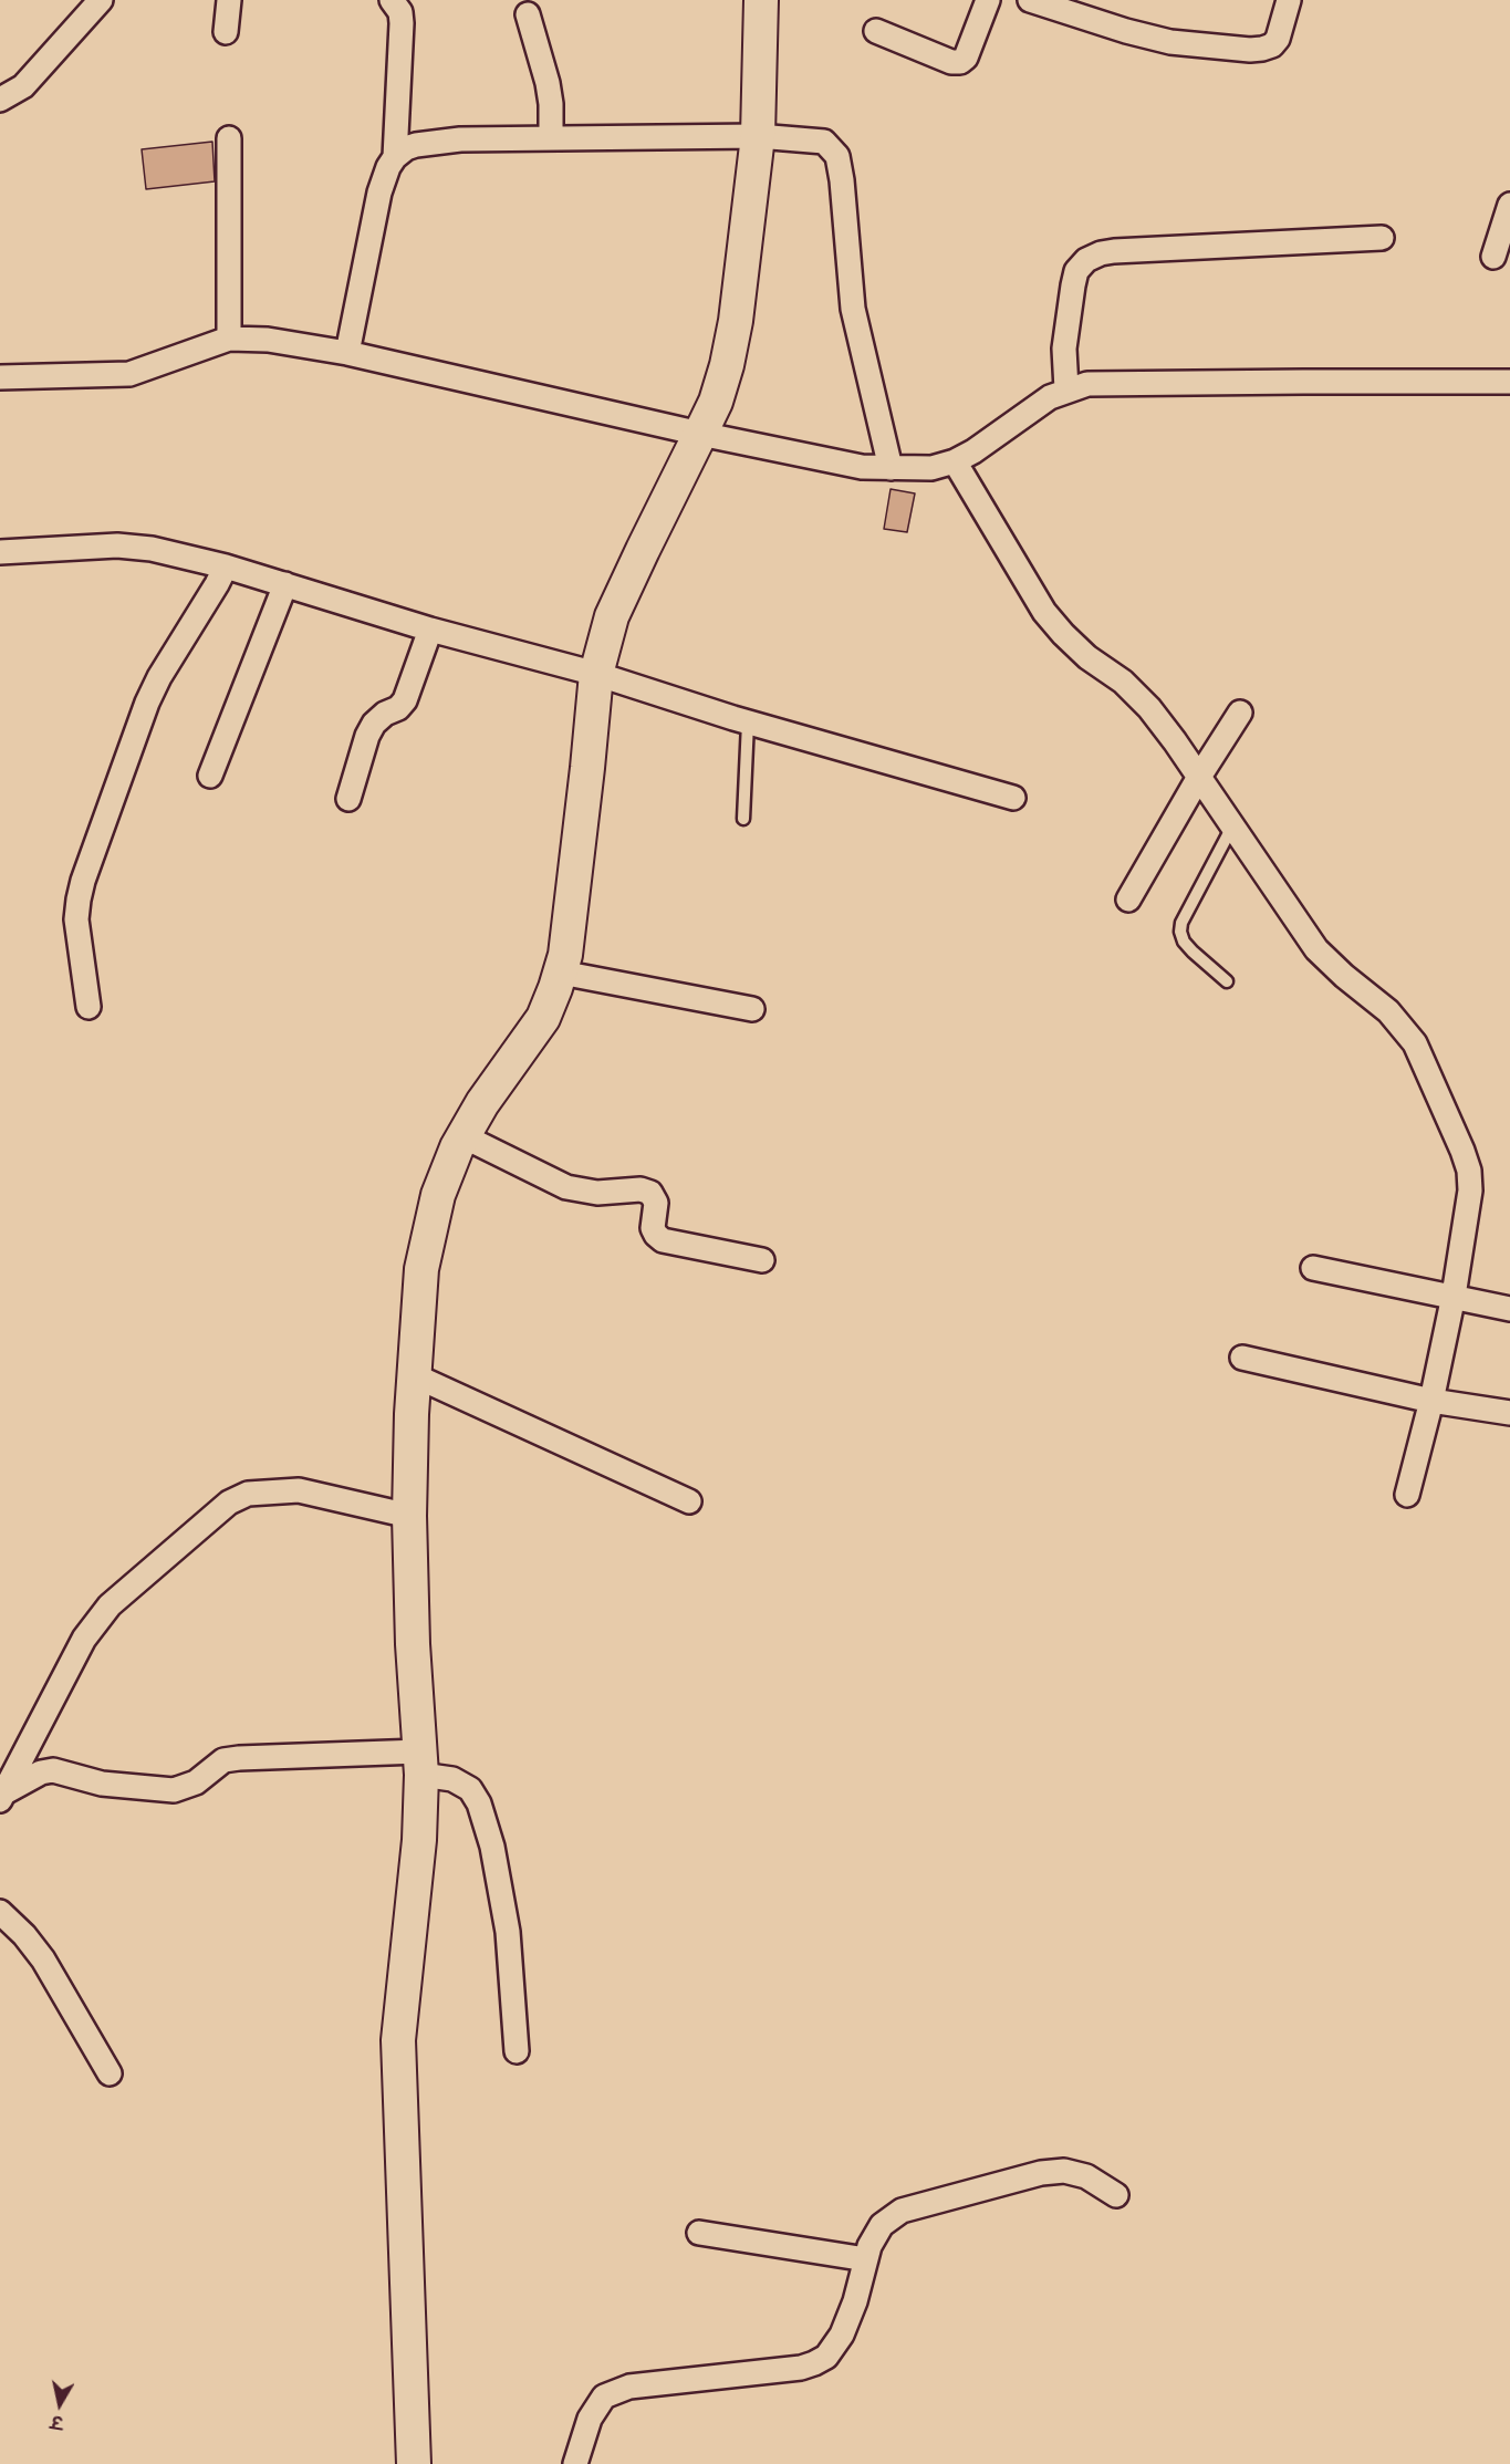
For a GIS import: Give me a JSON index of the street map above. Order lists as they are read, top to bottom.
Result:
{
  "north": "bottom"
}
